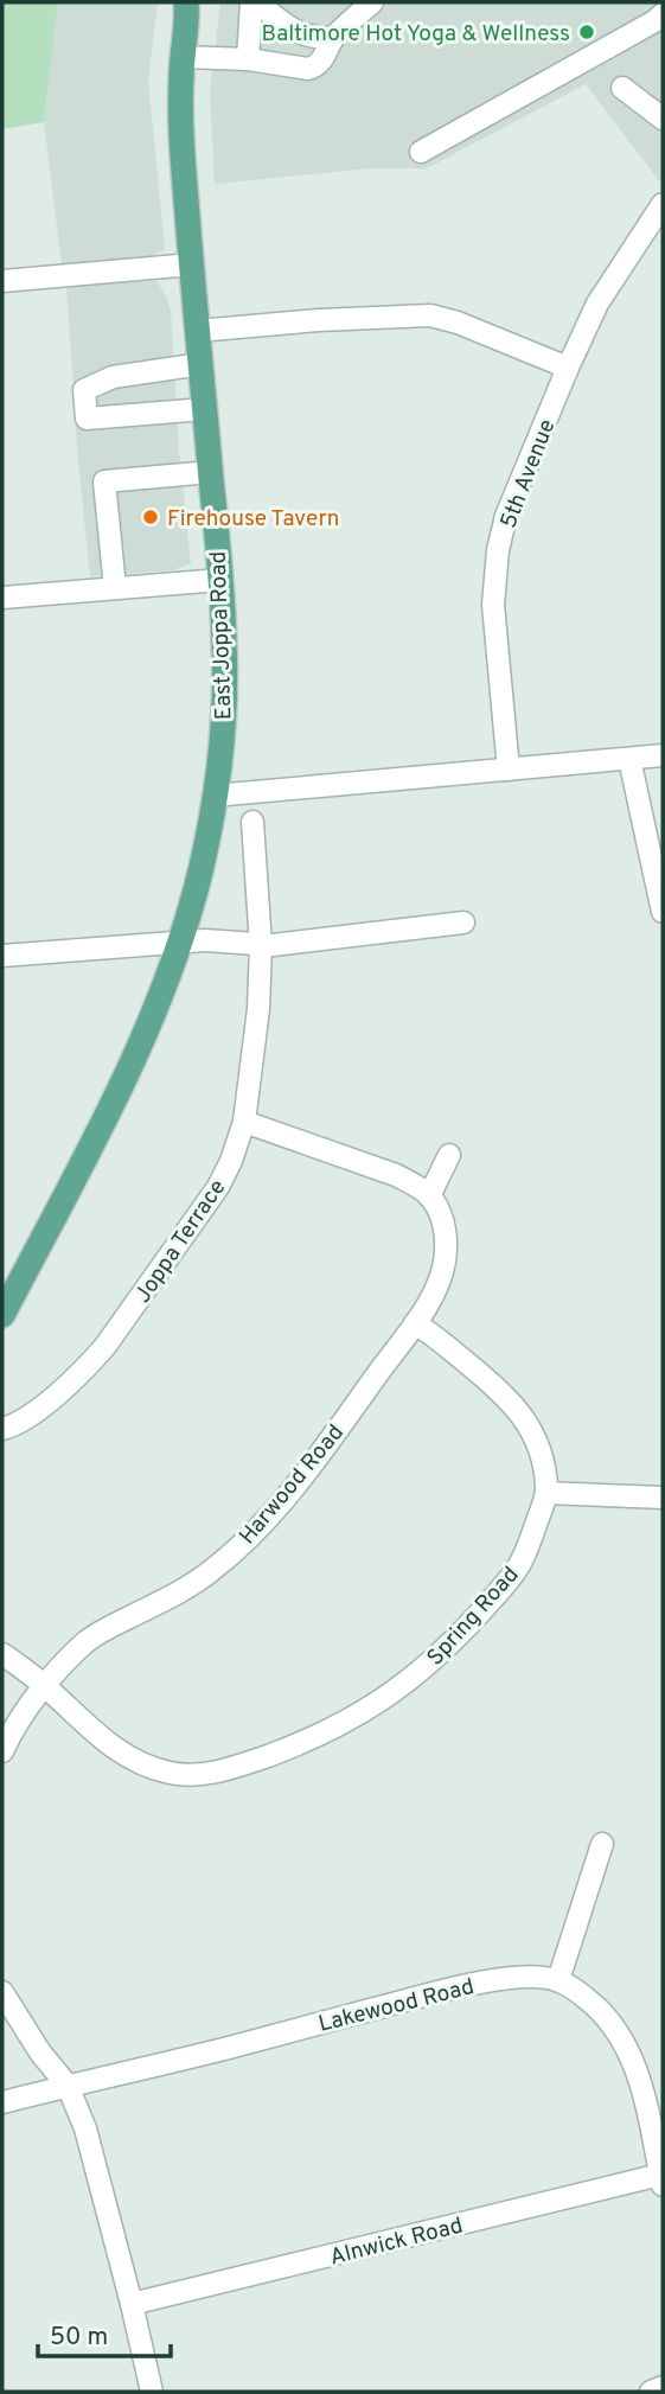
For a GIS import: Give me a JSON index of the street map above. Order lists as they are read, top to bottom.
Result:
{
  "streets": {
    "main road": ["East Joppa Road"],
    "street": [
      "5th Avenue",
      "Joppa Terrace",
      "Harwood Road",
      "Spring Road",
      "Lakewood Road",
      "Alnwick Road"
    ]
  },
  "crossings": [
    ["Harwood Road", "Spring Road"],
    ["Lakewood Road", "Alnwick Road"]
  ],
  "places": ["Baltimore Hot Yoga & Wellness", "Firehouse Tavern"],
  "scale_bar": "50 m"
}
